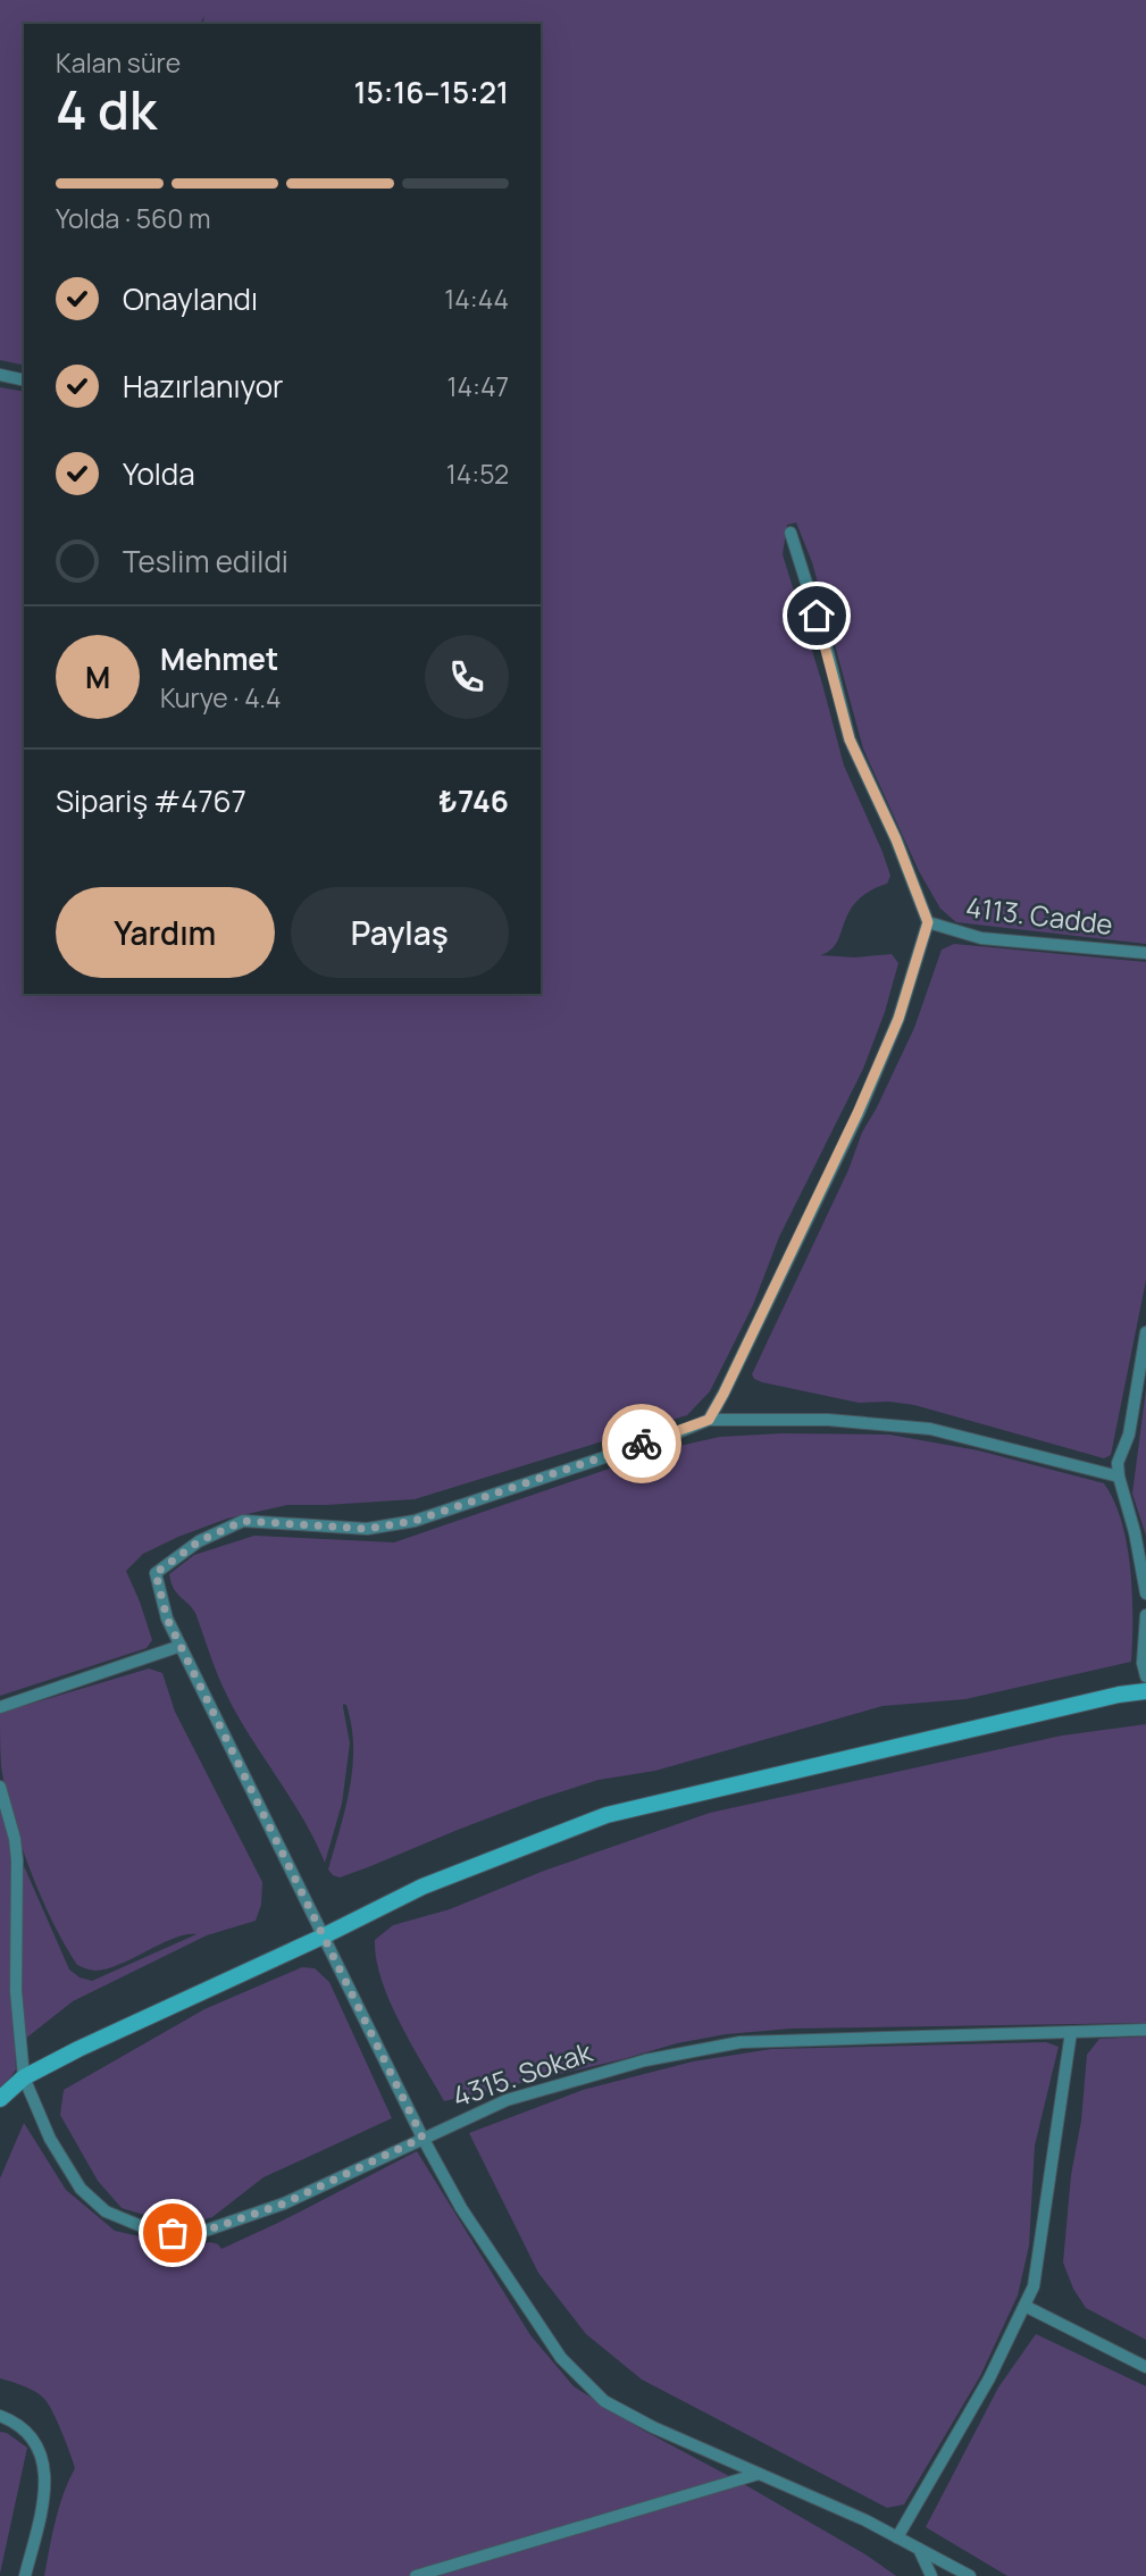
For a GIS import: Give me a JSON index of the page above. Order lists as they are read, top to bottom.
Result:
{
  "streets": {
    "street": ["4113. Cadde", "4315. Sokak"]
  },
  "page": {
    "heading": ["4 dk", "Kalan süre", "15:16–15:21"],
    "panel": [
      "Mehmet",
      "Kurye · 4.4",
      "Sipariş #4767",
      "₺746"
    ],
    "bar": "Yolda · 560 m",
    "list": [
      ["Onaylandı", "14:44"],
      ["Hazırlanıyor", "14:47"],
      ["Yolda", "14:52"],
      "Teslim edildi"
    ],
    "round": "M",
    "buttons": ["Yardım", "Paylaş"]
  }
}
